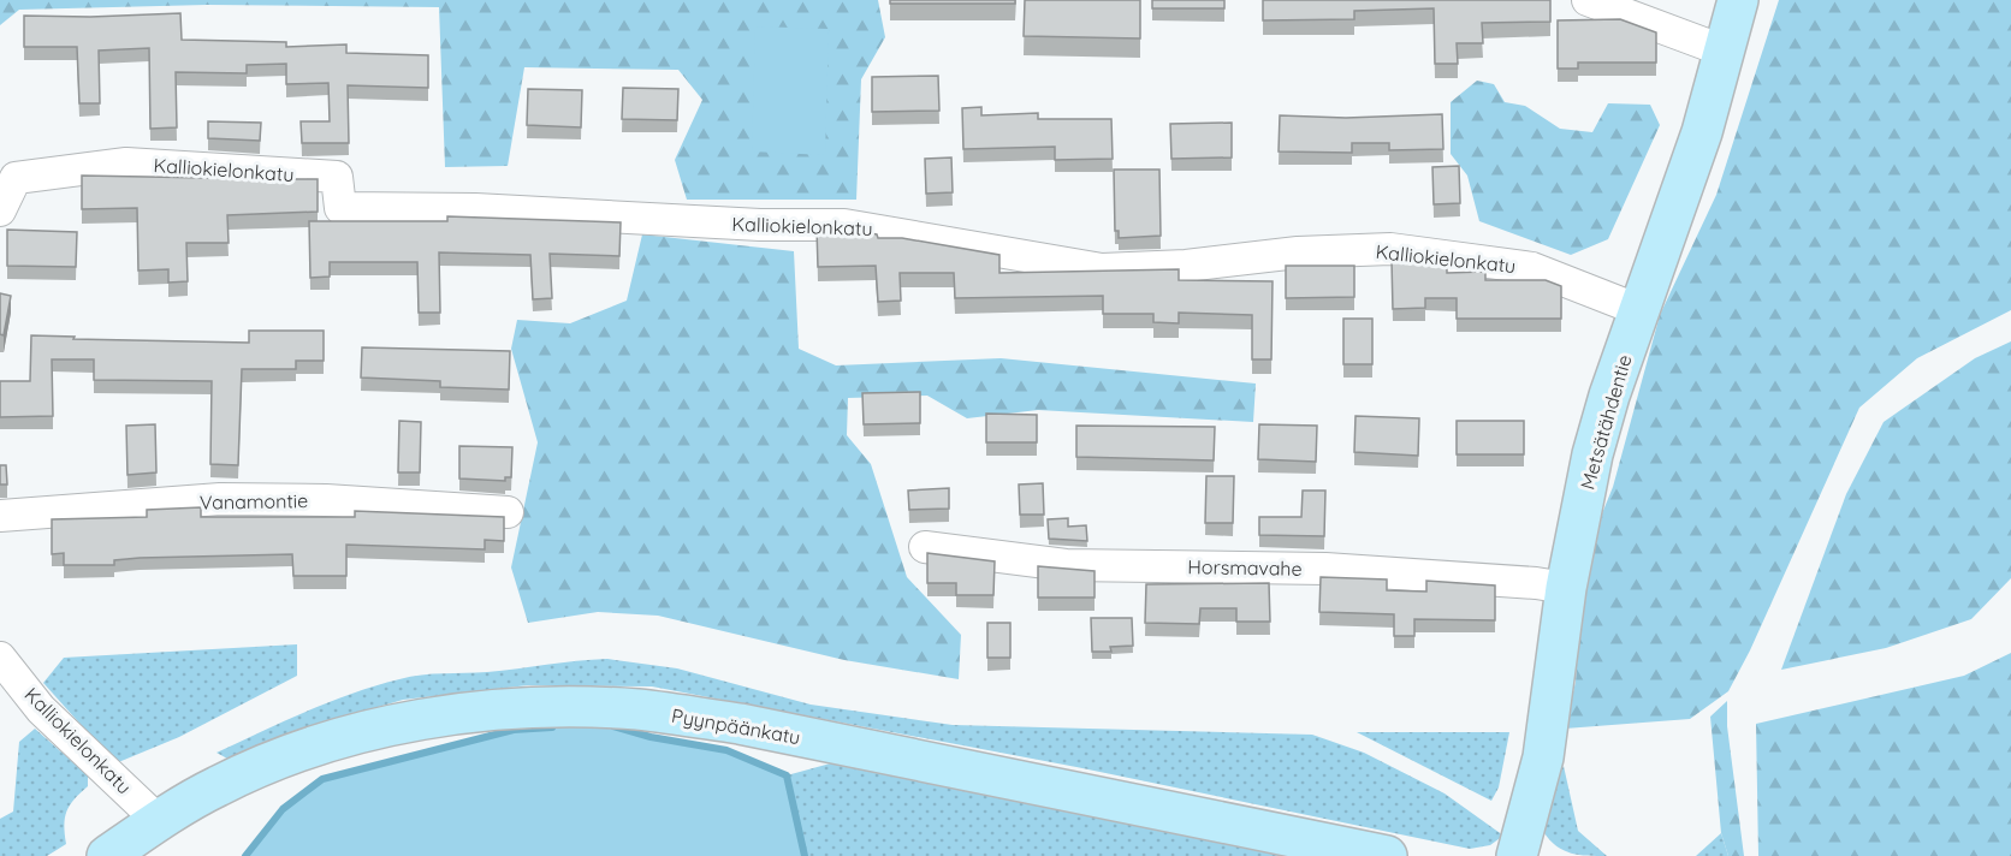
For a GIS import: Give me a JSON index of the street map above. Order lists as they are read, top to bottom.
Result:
{
  "streets": {
    "main road": ["Metsätähdentie", "Pyynpäänkatu"],
    "street": ["Kalliokielonkatu", "Vanamontie", "Horsmavahe"]
  },
  "crossings": [
    ["Kalliokielonkatu", "Metsätähdentie"],
    ["Kalliokielonkatu", "Pyynpäänkatu"],
    ["Metsätähdentie", "Horsmavahe"]
  ]
}
